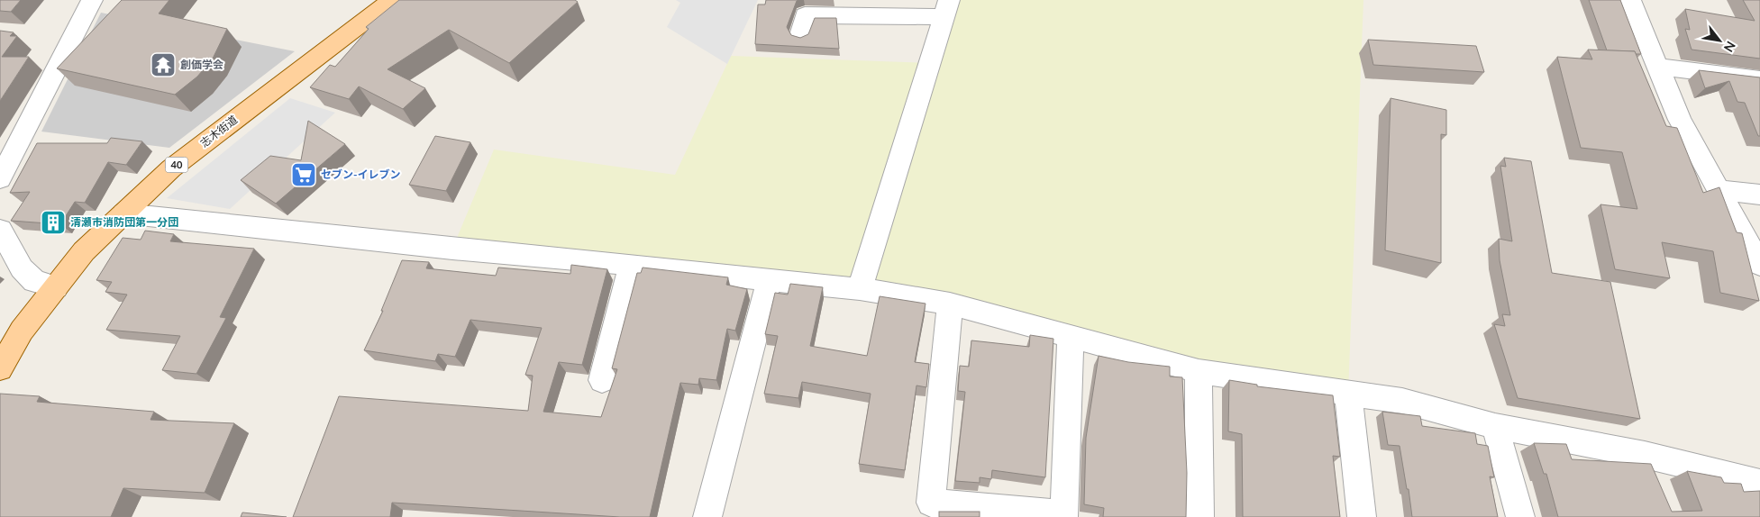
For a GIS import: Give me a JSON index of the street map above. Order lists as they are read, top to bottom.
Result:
{
  "streets": {
    "main road": ["志木街道", "40"]
  },
  "places": {
    "temple": ["創価学会"],
    "supermarket": ["セブン-イレブン"],
    "building": ["清瀬市消防団第一分団"]
  },
  "north": "bottom right"
}
